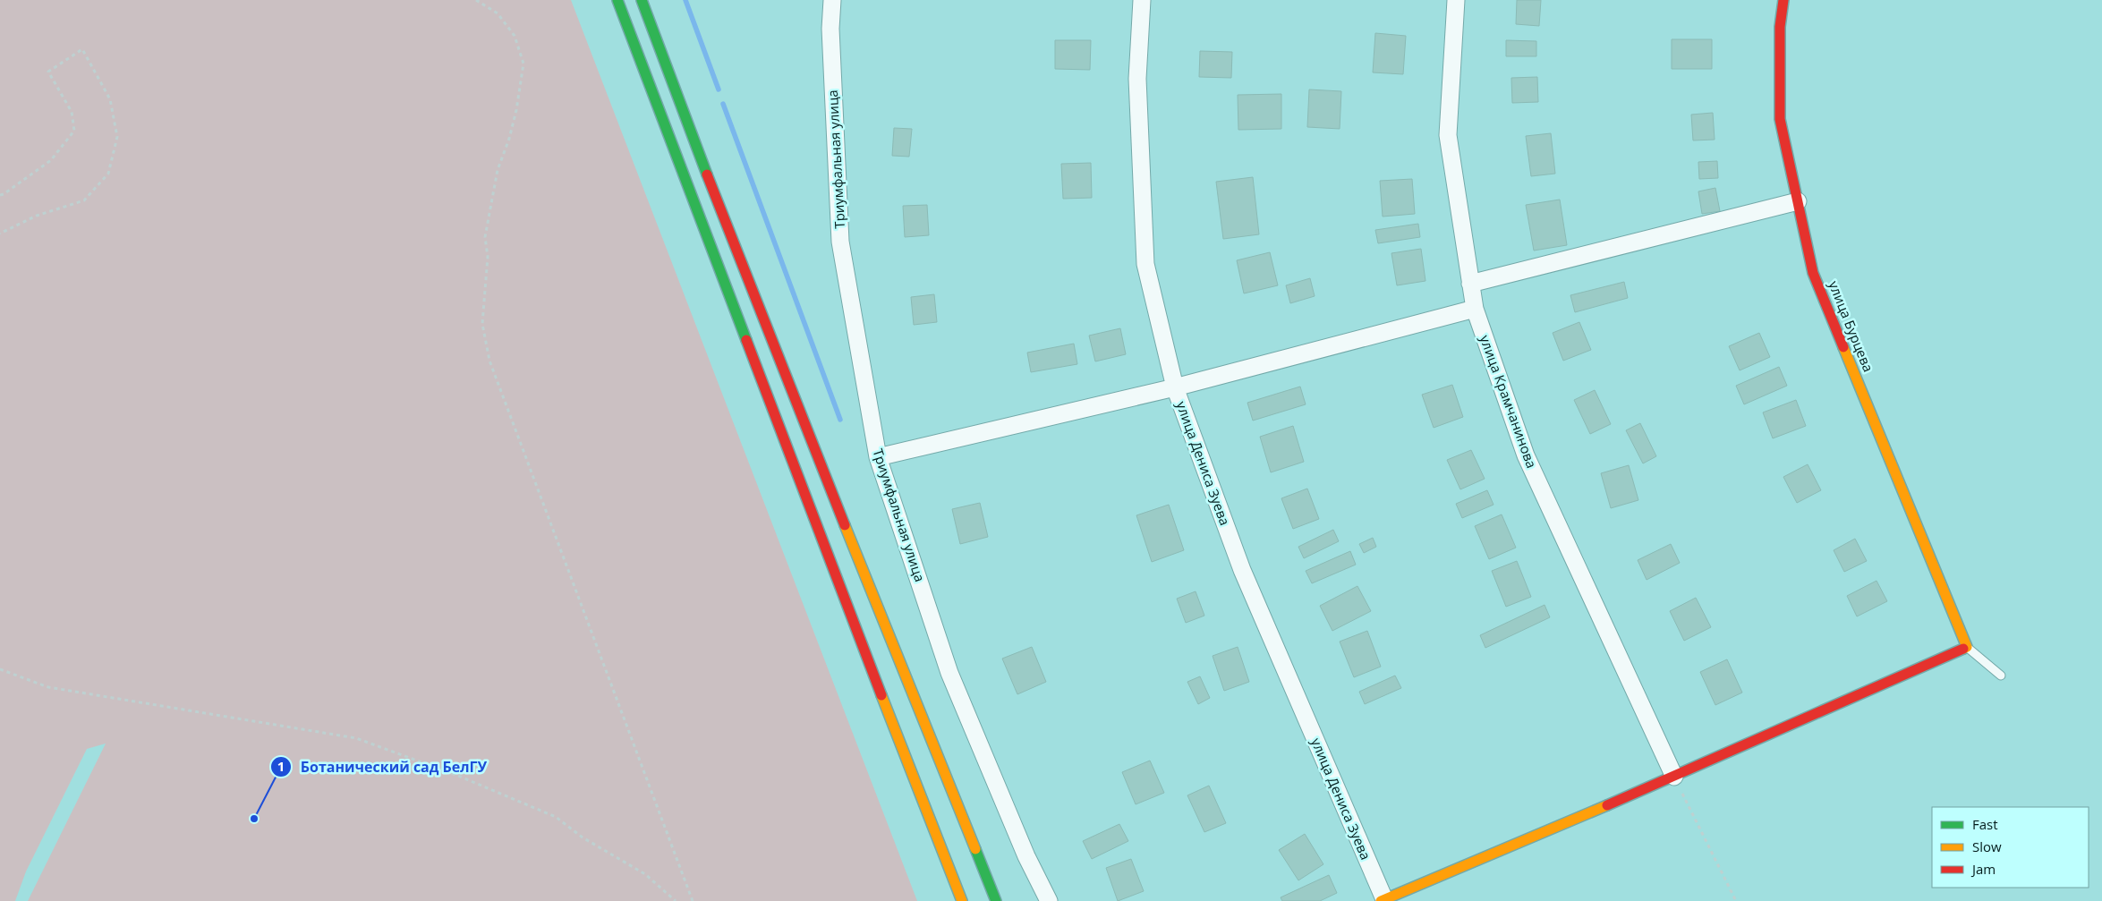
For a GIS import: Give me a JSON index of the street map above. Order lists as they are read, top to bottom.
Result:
{
  "streets": {
    "main road": ["улица Бурцева"],
    "street": ["Триумфальная улица", "улица Крамчанинова", "улица Дениса Зуева"]
  },
  "places": ["Ботанический сад БелГУ"],
  "legend": ["Fast", "Slow", "Jam"]
}
